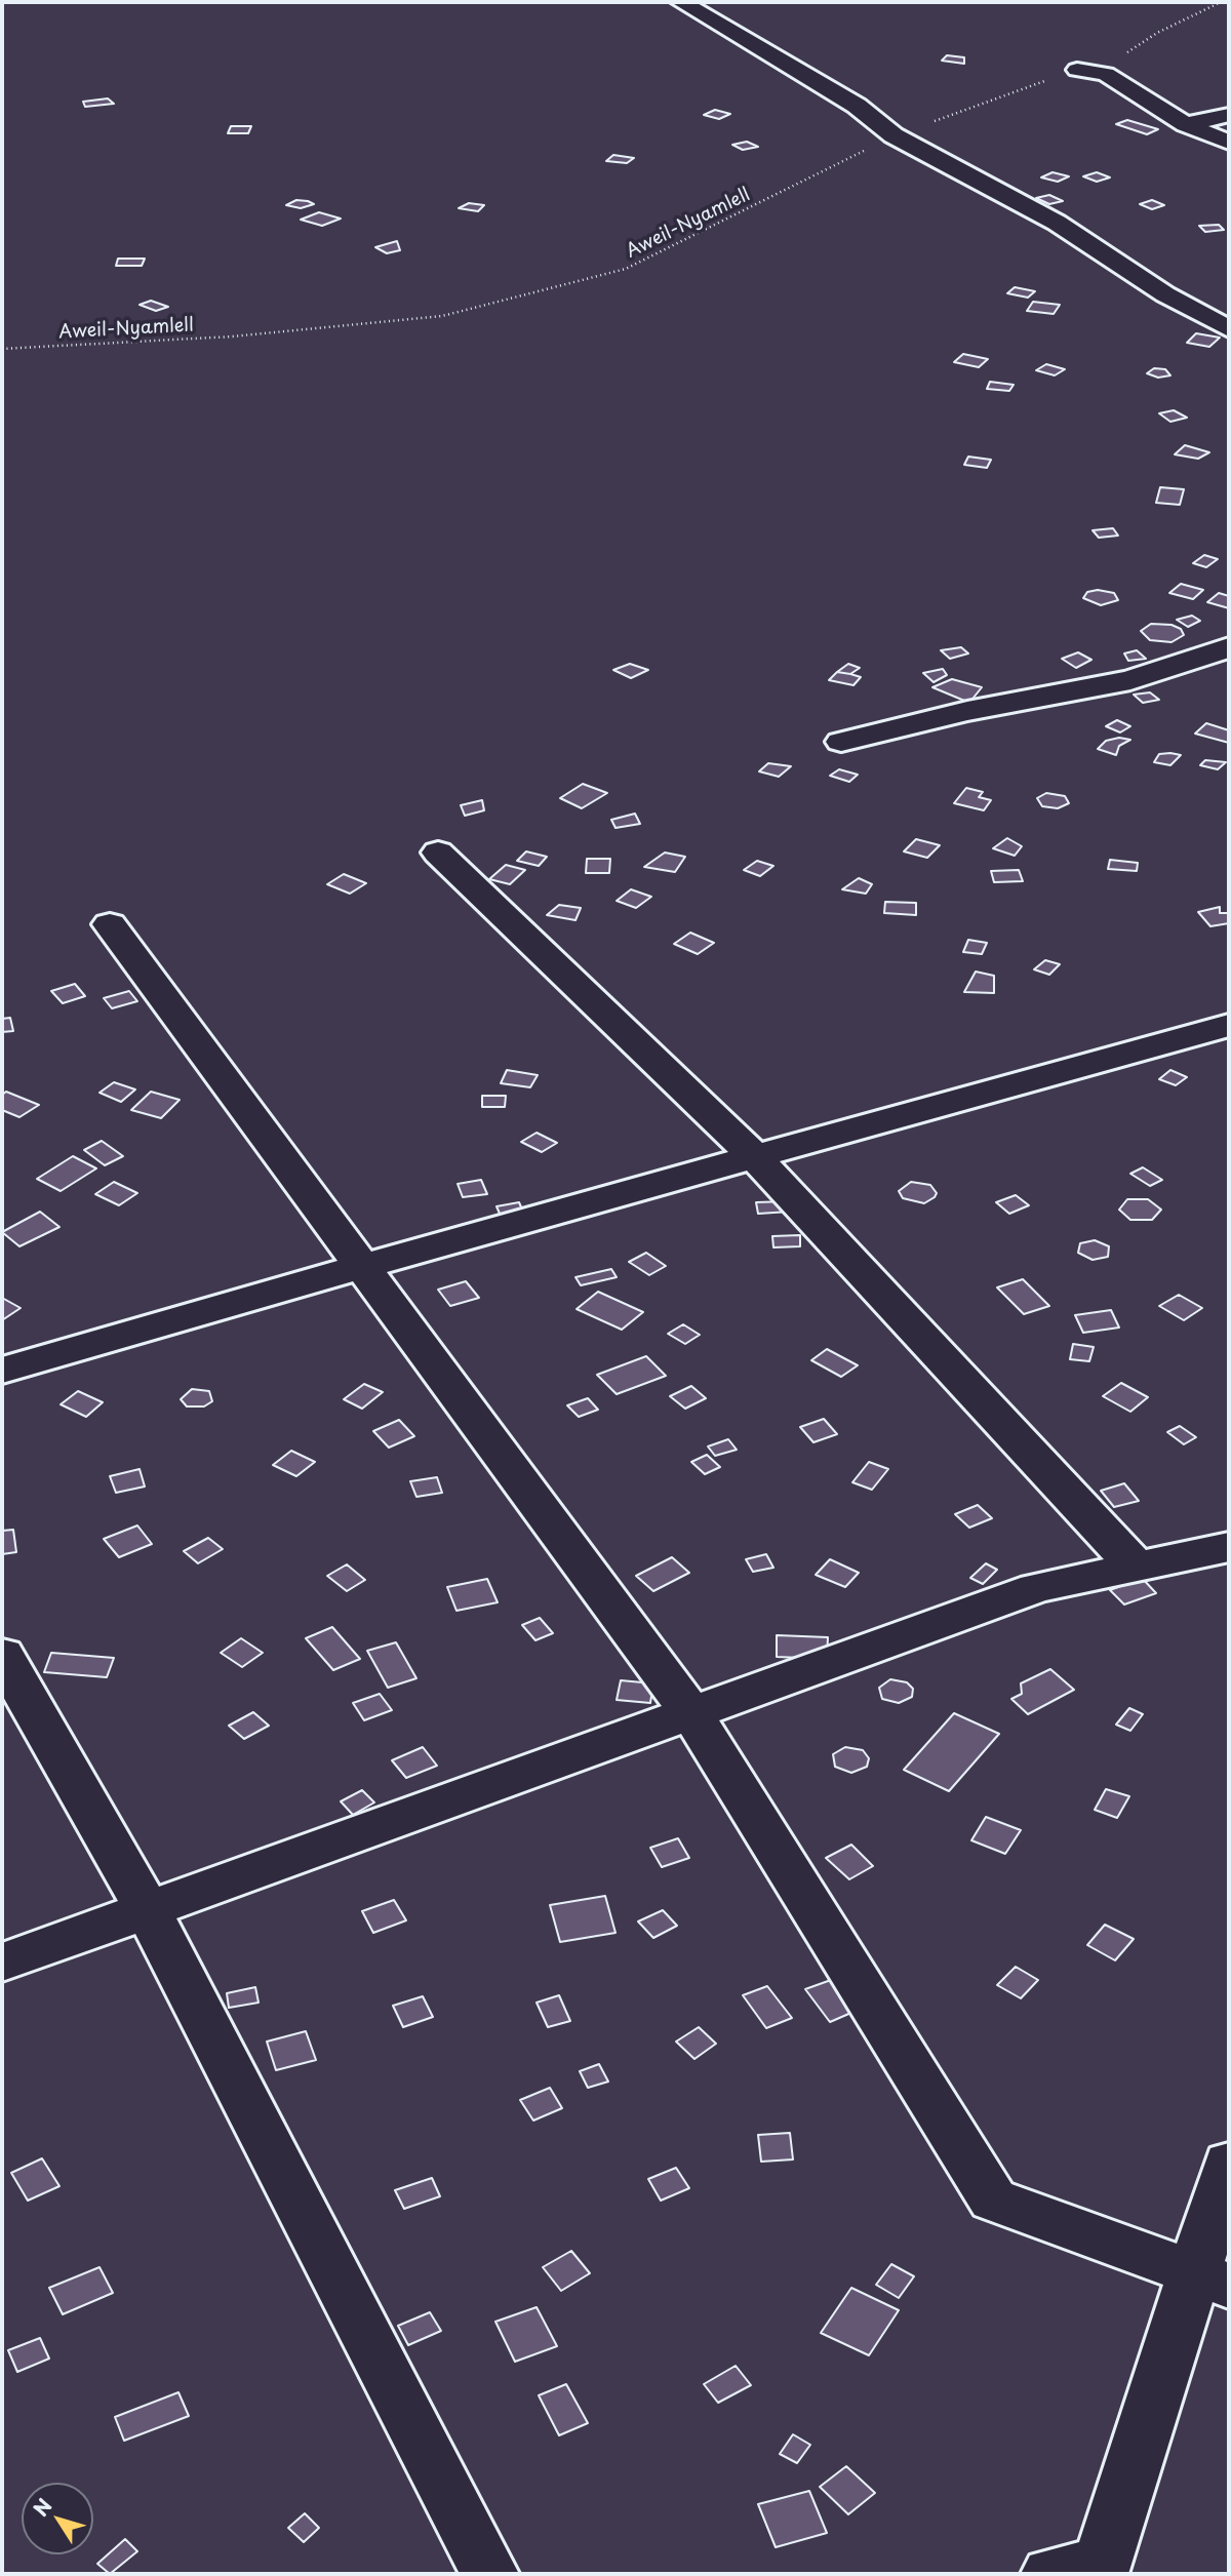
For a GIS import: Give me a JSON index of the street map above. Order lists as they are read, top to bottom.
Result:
{
  "streets": {
    "path": ["Aweil-Nyamlell"]
  },
  "north": "top left"
}
